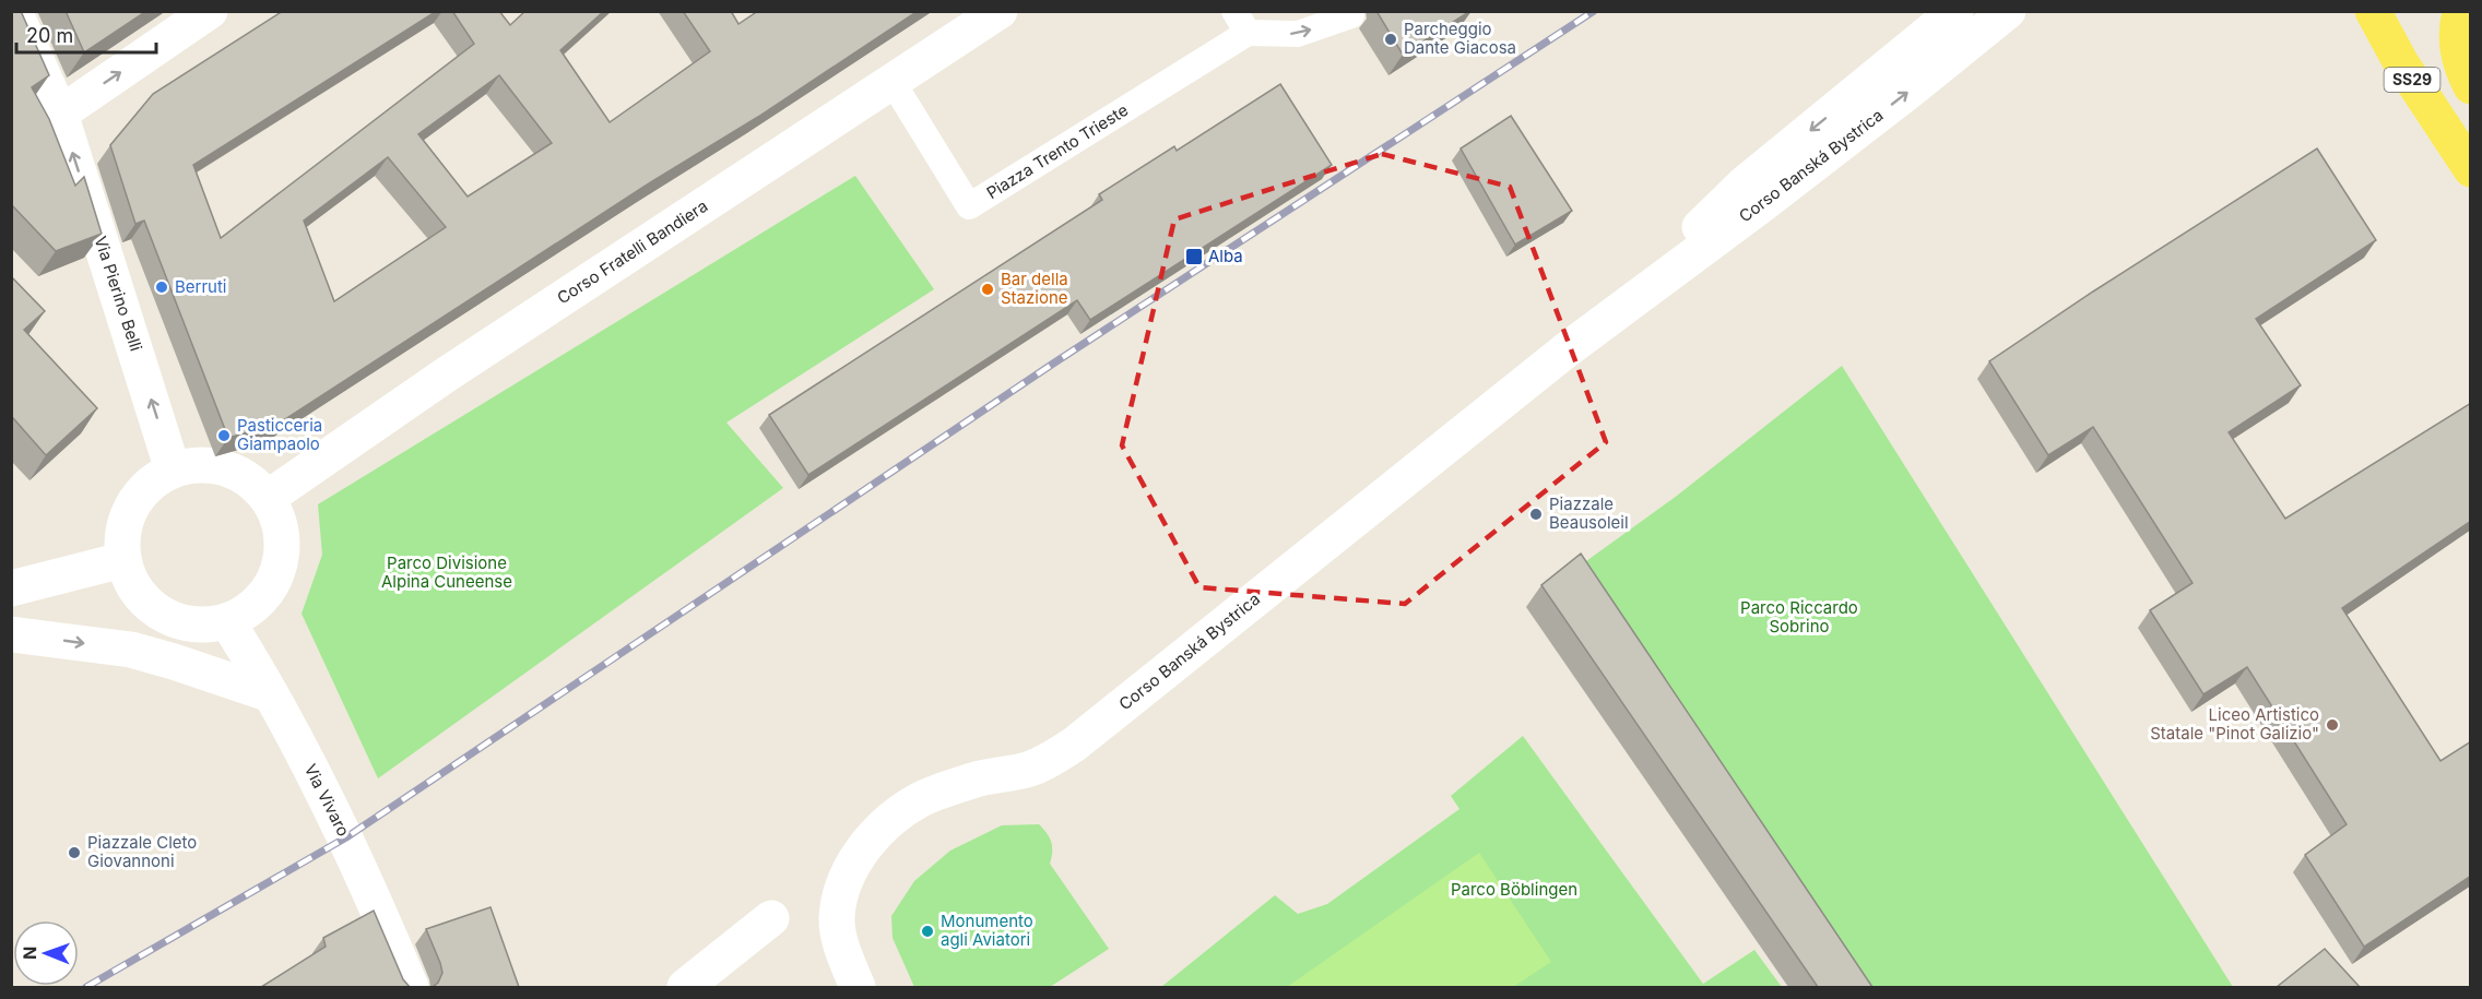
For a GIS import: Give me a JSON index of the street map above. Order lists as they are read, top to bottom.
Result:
{
  "streets": {
    "main road": ["SS29"],
    "street": [
      "Corso Banská Bystrica",
      "Corso Fratelli Bandiera",
      "Via Pierino Belli",
      "Via Vivaro"
    ],
    "lane": ["Piazza Trento Trieste"]
  },
  "crossings": [
    ["Piazza Trento Trieste", "Corso Fratelli Bandiera"],
    ["Corso Fratelli Bandiera", "Via Pierino Belli"],
    ["Corso Fratelli Bandiera", "Via Vivaro"],
    ["Via Pierino Belli", "Via Vivaro"]
  ],
  "one_way": ["Via Pierino Belli"],
  "parks": ["Parco Divisione Alpina Cuneense", "Parco Riccardo Sobrino", "Parco Böblingen"],
  "places": {
    "other": [
      "Parcheggio Dante Giacosa",
      "Berruti",
      "Bar della Stazione",
      "Pasticceria Giampaolo",
      "Piazzale Beausoleil",
      "Liceo Artistico Statale \"Pinot Galizio\"",
      "Piazzale Cleto Giovannoni",
      "Monumento agli Aviatori"
    ],
    "transit": ["Alba"]
  },
  "scale_bar": "20 m",
  "north": "left"
}
